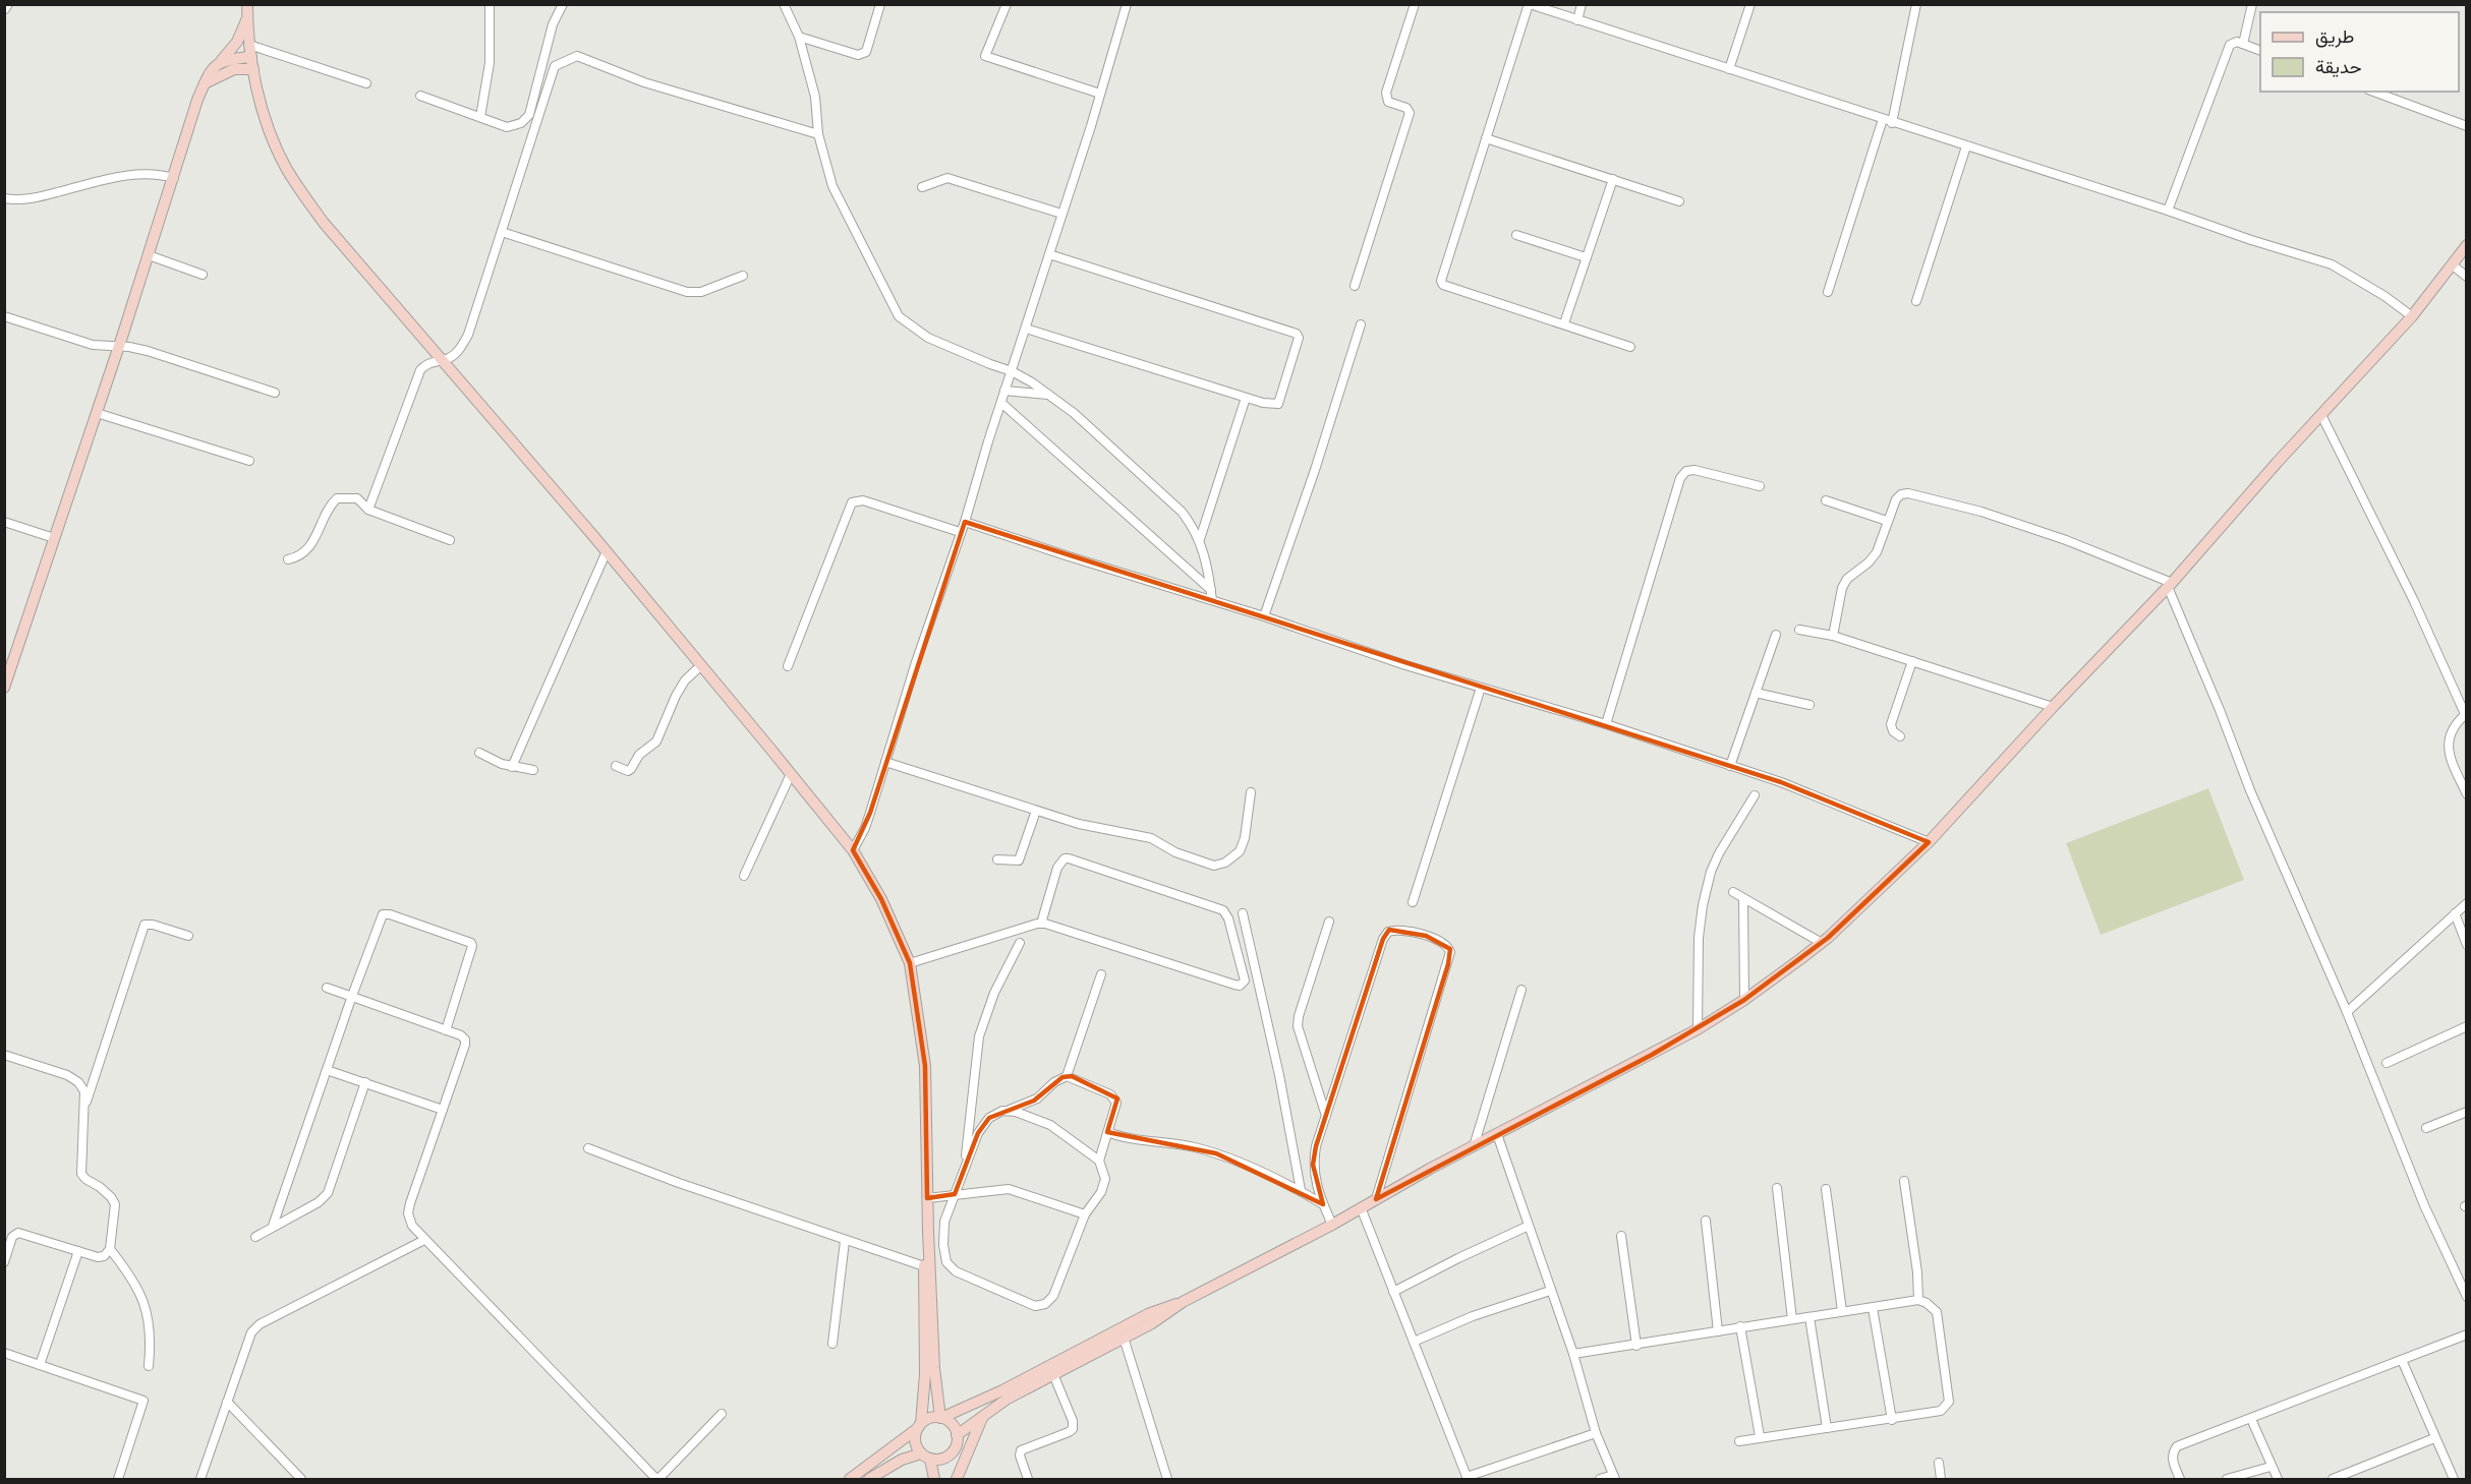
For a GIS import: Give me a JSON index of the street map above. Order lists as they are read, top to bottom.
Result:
{
  "legend": ["طريق", "حديقة"]
}
